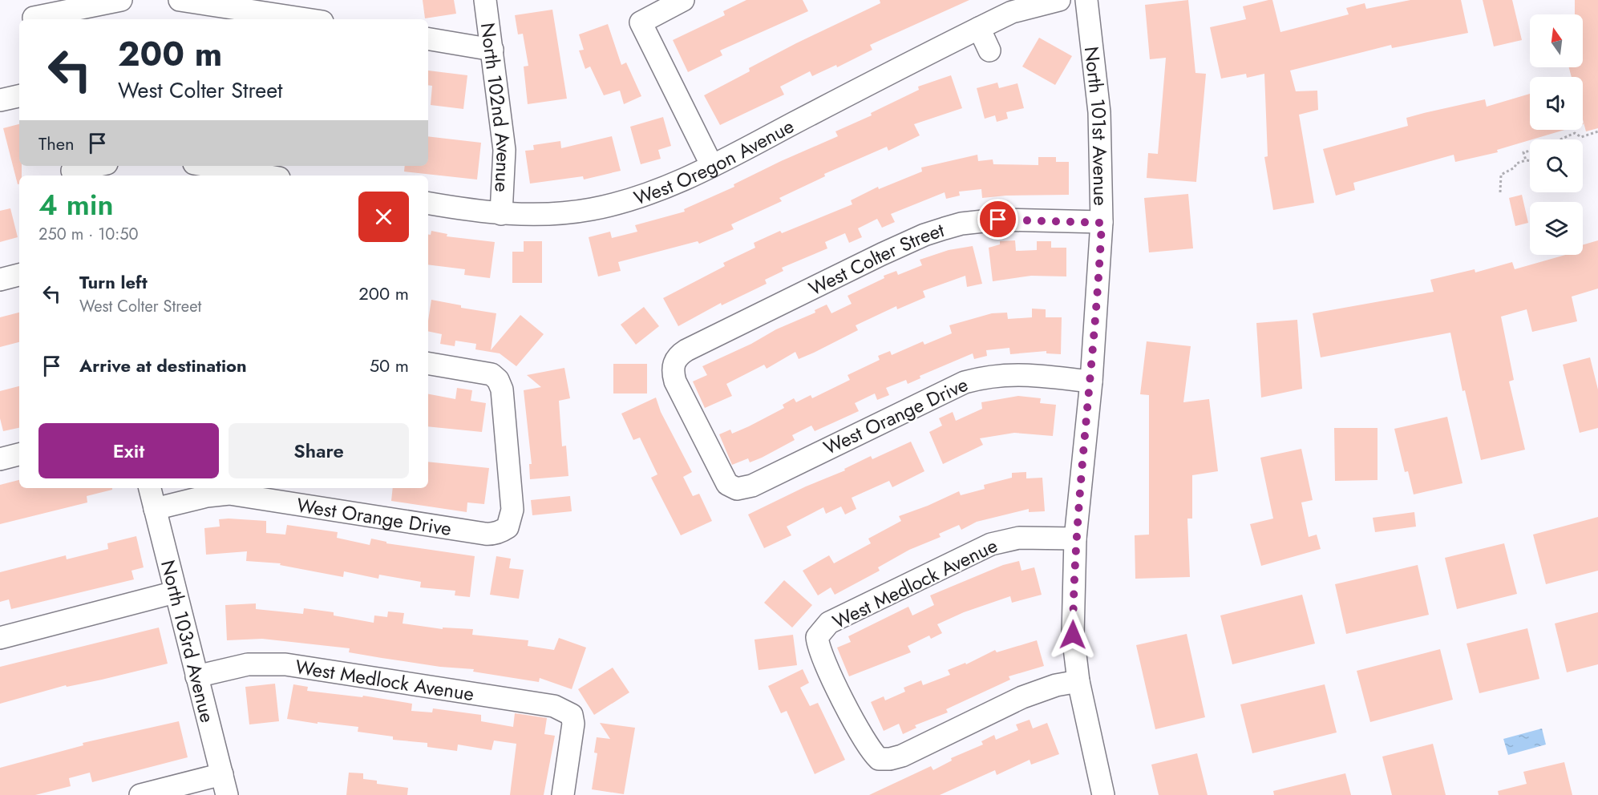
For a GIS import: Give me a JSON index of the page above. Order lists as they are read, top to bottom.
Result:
{
  "streets": {
    "street": [
      "North 102nd Avenue",
      "North 101st Avenue",
      "West Oregon Avenue",
      "West Colter Street",
      "West Orange Drive",
      "West Medlock Avenue",
      "North 103rd Avenue"
    ]
  },
  "crossings": [
    ["North 102nd Avenue", "West Oregon Avenue"],
    ["North 101st Avenue", "West Colter Street"],
    ["North 101st Avenue", "West Orange Drive"],
    ["North 101st Avenue", "West Medlock Avenue"],
    ["West Colter Street", "West Orange Drive"],
    ["West Orange Drive", "North 103rd Avenue"],
    ["West Medlock Avenue", "North 103rd Avenue"]
  ],
  "north": "top",
  "page": {
    "turn": ["200 m", "West Colter Street"],
    "then": "Then",
    "heading": ["4 min", "250 m · 10:50"],
    "list": [
      {
        "name": "Turn left",
        "note": "West Colter Street",
        "value": "200 m"
      },
      {
        "name": "Arrive at destination",
        "value": "50 m"
      }
    ],
    "buttons": ["Exit", "Share"]
  }
}
